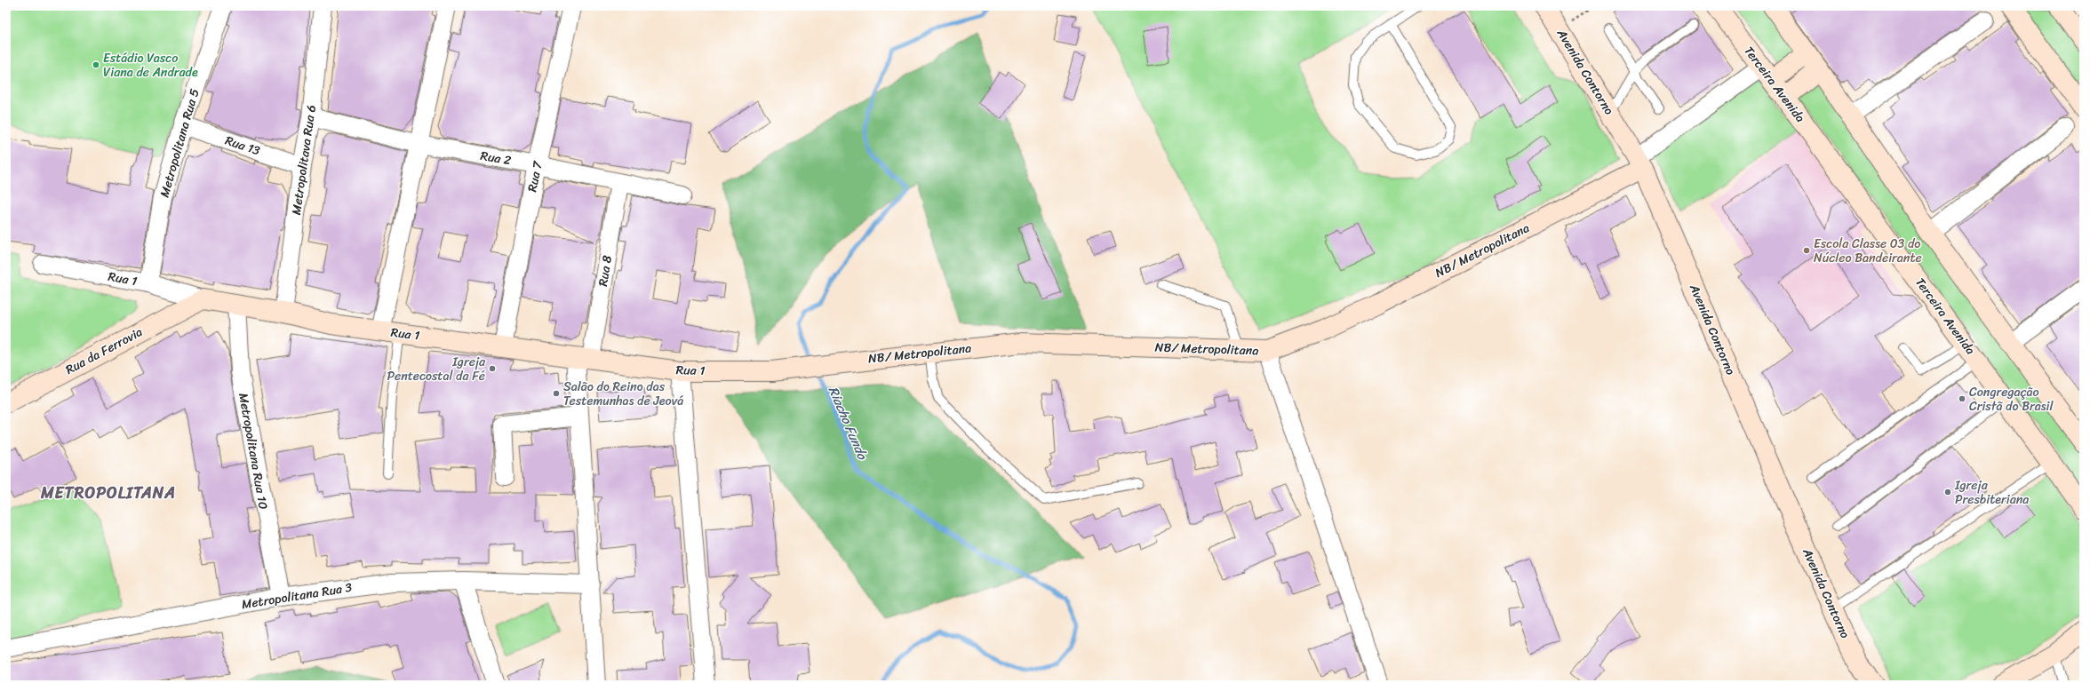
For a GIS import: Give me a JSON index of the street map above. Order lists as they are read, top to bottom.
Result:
{
  "streets": {
    "street": [
      "Avenida Contorno",
      "Terceira Avenida",
      "Metropolitana Rua 5",
      "Rua 13",
      "Rua 2",
      "Metropolitava Rua 6",
      "Rua 7",
      "NB/ Metropolitana",
      "Rua 8",
      "Rua 1",
      "Rua da Ferrovia",
      "Metropolitana Rua 10",
      "Metropolitana Rua 3"
    ]
  },
  "crossings": [
    ["Avenida Contorno", "NB/ Metropolitana"],
    ["Metropolitana Rua 5", "Rua 13"],
    ["Metropolitana Rua 5", "Rua 1"],
    ["Rua 13", "Metropolitava Rua 6"],
    ["Rua 2", "Metropolitava Rua 6"],
    ["Rua 2", "Rua 7"],
    ["Rua 2", "Rua 8"],
    ["Metropolitava Rua 6", "Rua 1"],
    ["Rua 7", "Rua 1"],
    ["NB/ Metropolitana", "Rua 1"],
    ["Rua 8", "Rua 1"],
    ["Rua 8", "Metropolitana Rua 3"],
    ["Rua 1", "Rua da Ferrovia"],
    ["Rua 1", "Metropolitana Rua 10"],
    ["Metropolitana Rua 10", "Metropolitana Rua 3"]
  ],
  "districts": ["METROPOLITANA"],
  "water": ["Riacho Fundo"],
  "places": [
    "Estádio Vasco Viana de Andrade",
    "Escola Classe 03 do Núcleo Bandeirante",
    "Igreja Pentecostal da Fé",
    "Salão do Reino das Testemunhas de Jeová",
    "Congregação Cristã do Brasil",
    "Igreja Presbiteriana"
  ]
}
